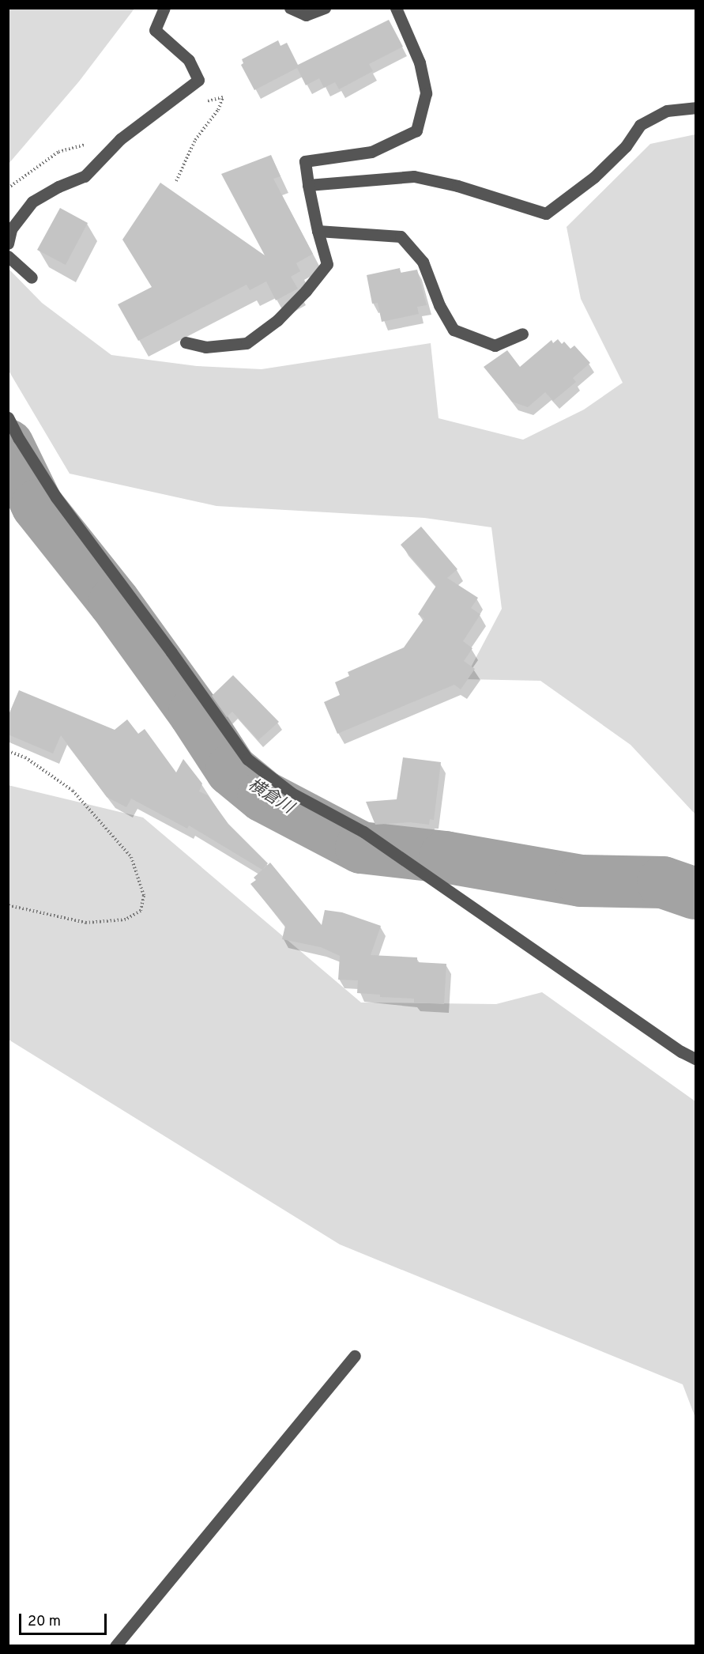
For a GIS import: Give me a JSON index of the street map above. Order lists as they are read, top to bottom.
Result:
{
  "water": ["横倉川"],
  "scale_bar": "20 m"
}
